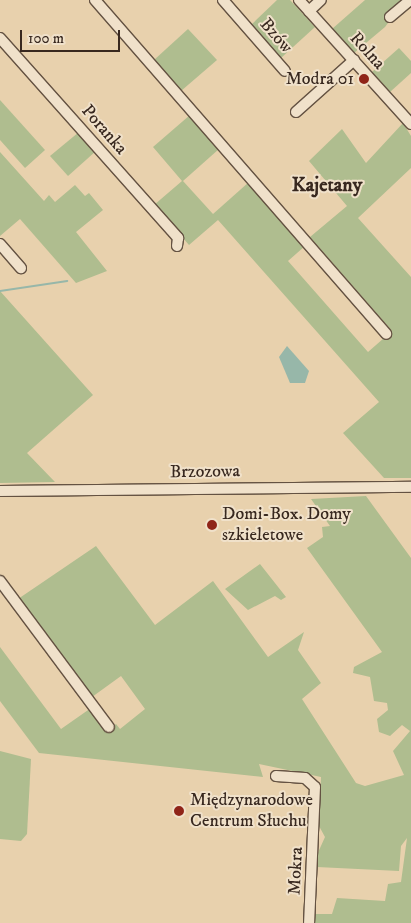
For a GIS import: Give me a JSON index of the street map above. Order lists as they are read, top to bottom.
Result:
{
  "streets": {
    "street": [
      "Bzów",
      "Rolna",
      "Poranka",
      "Brzozowa",
      "Mokra"
    ]
  },
  "districts": ["Kajetany"],
  "places": ["Modra 01", "Domi-Box. Domy szkieletowe", "Międzynarodowe Centrum Słuchu"],
  "scale_bar": "100 m"
}
